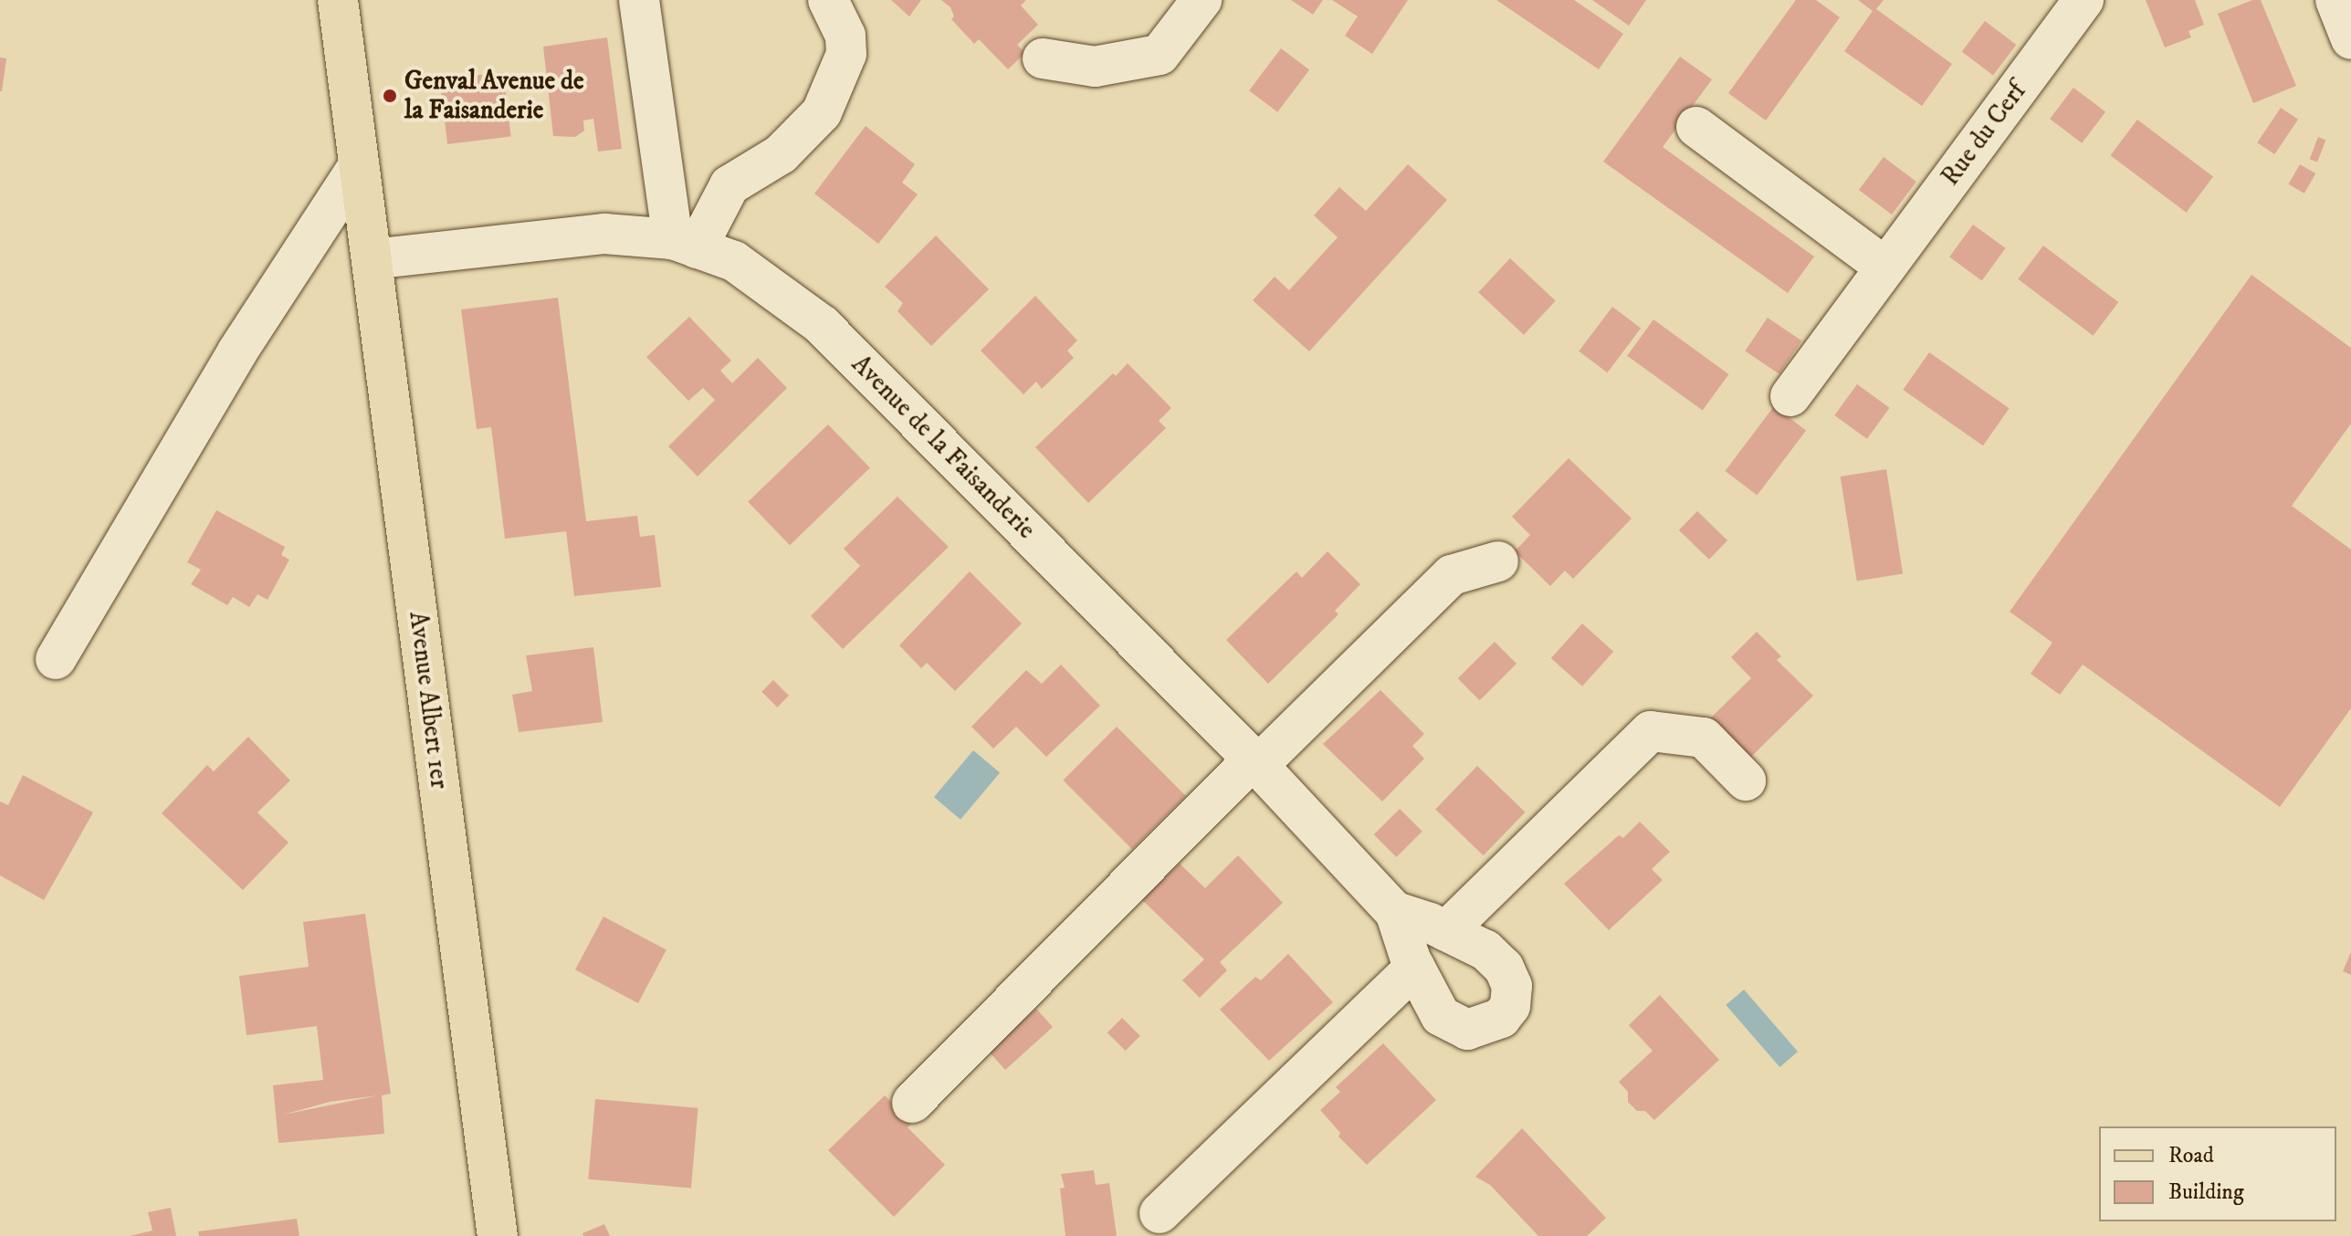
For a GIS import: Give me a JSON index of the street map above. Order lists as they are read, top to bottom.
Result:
{
  "streets": {
    "main road": ["Avenue Albert 1er"],
    "street": ["Rue du Cerf", "Avenue de la Faisanderie"]
  },
  "crossings": [
    ["Avenue de la Faisanderie", "Avenue Albert 1er"]
  ],
  "places": ["Genval Avenue de la Faisanderie"],
  "legend": ["Road", "Building"]
}
